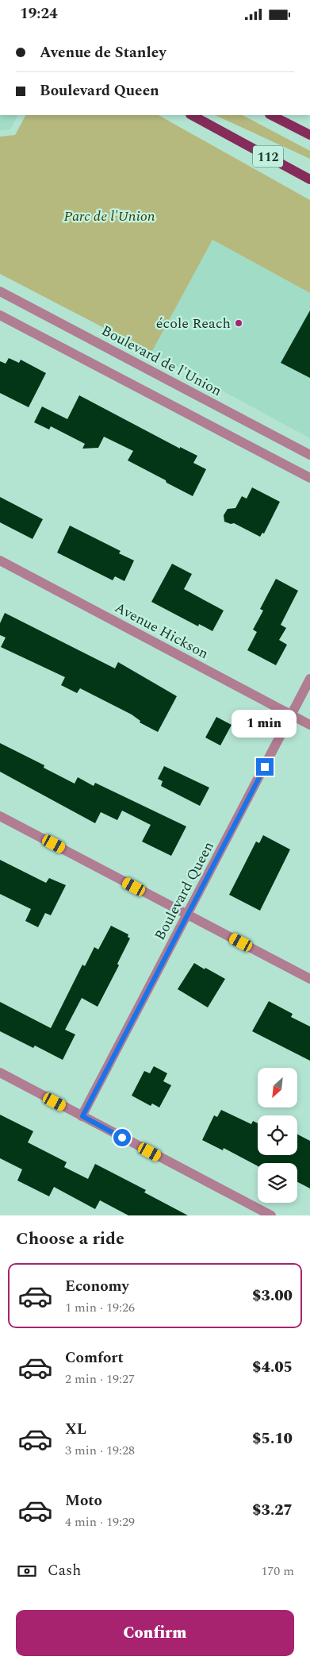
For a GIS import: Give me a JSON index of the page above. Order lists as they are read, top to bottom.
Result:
{
  "streets": {
    "main road": ["112"],
    "street": ["Boulevard de l'Union", "Avenue Hickson", "Boulevard Queen"]
  },
  "crossings": [
    ["Avenue Hickson", "Boulevard Queen"]
  ],
  "parks": ["Parc de l'Union"],
  "places": ["école Reach"],
  "north": "bottom left",
  "page": {
    "status": "19:24",
    "banner": ["Avenue de Stanley", "Boulevard Queen"],
    "bubble": "1 min",
    "heading": "Choose a ride",
    "list": [
      {
        "name": "Economy",
        "note": "1 min · 19:26",
        "value": "$3.00"
      },
      {
        "name": "Comfort",
        "note": "2 min · 19:27",
        "value": "$4.05"
      },
      {
        "name": "XL",
        "note": "3 min · 19:28",
        "value": "$5.10"
      },
      {
        "name": "Moto",
        "note": "4 min · 19:29",
        "value": "$3.27"
      }
    ],
    "pay": ["Cash", "170 m"],
    "buttons": "Confirm"
  }
}
